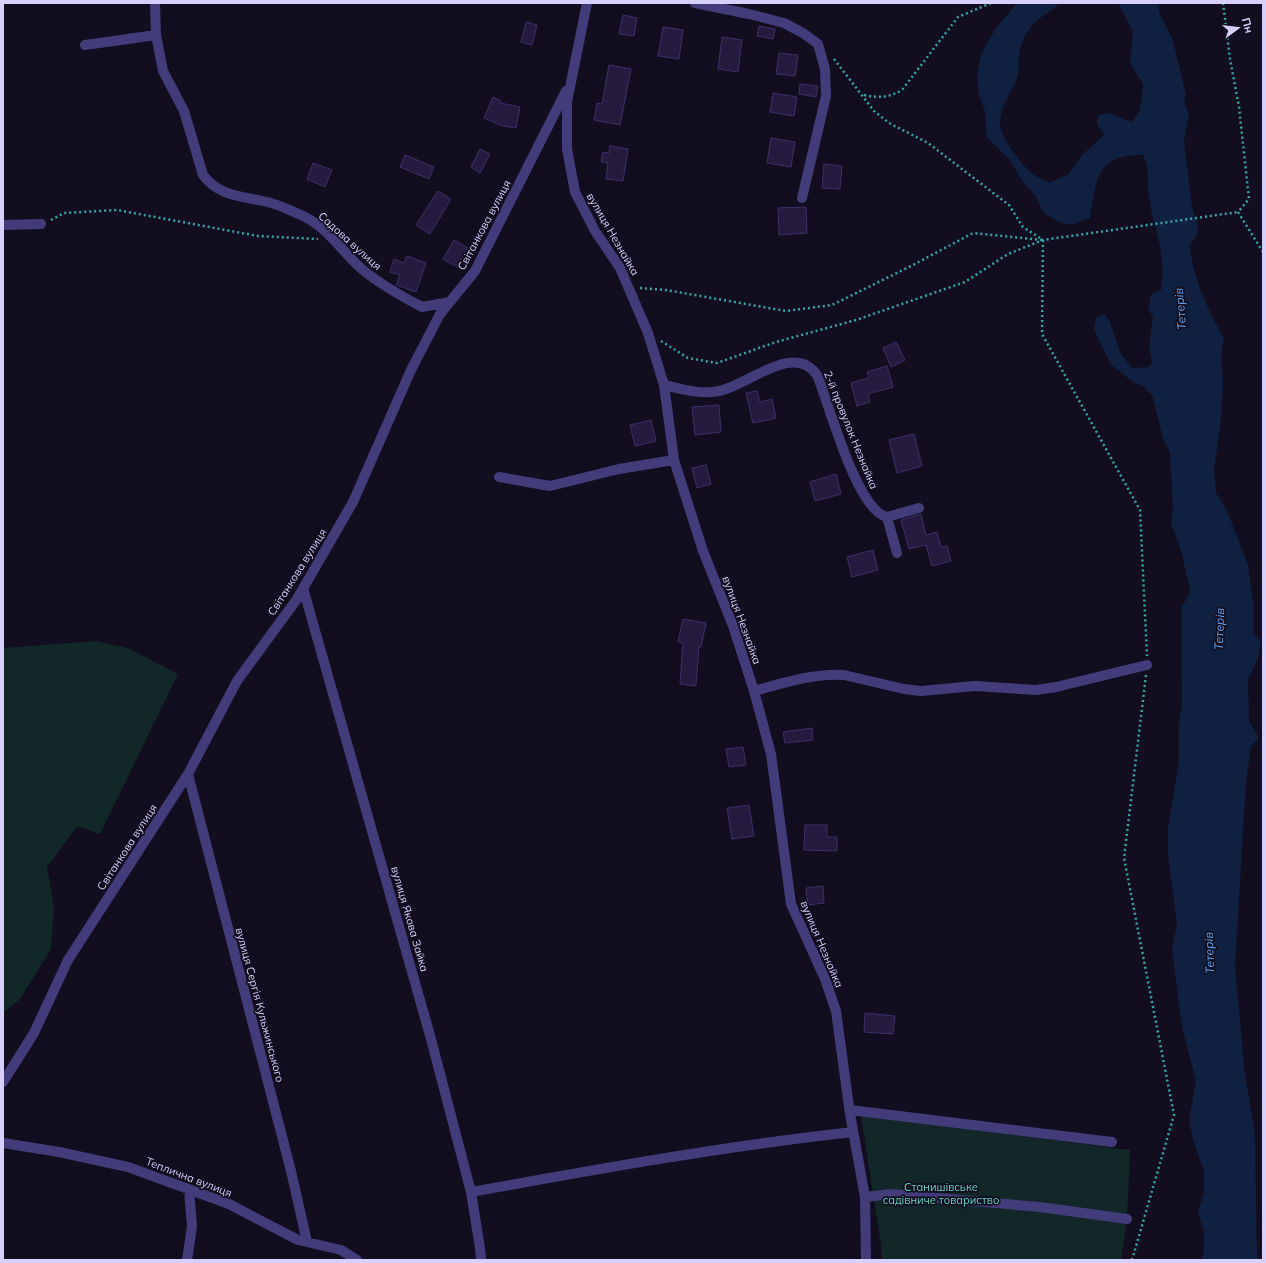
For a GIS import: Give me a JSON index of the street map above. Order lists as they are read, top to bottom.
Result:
{
  "streets": {
    "street": [
      "Світанкова вулиця",
      "вулиця Незнайка",
      "Садова вулиця",
      "2-й провулок Незнайка",
      "вулиця Якова Зайка",
      "вулиця Сергія Кульжинського",
      "Теплична вулиця"
    ]
  },
  "crossings": [
    ["Світанкова вулиця", "вулиця Незнайка"],
    ["Світанкова вулиця", "Садова вулиця"],
    ["Світанкова вулиця", "вулиця Якова Зайка"],
    ["Світанкова вулиця", "вулиця Сергія Кульжинського"],
    ["вулиця Незнайка", "2-й провулок Незнайка"],
    ["вулиця Сергія Кульжинського", "Теплична вулиця"]
  ],
  "water": ["Тетерів"],
  "parks": ["Станишівське садівниче товариство"],
  "north": "right"
}
